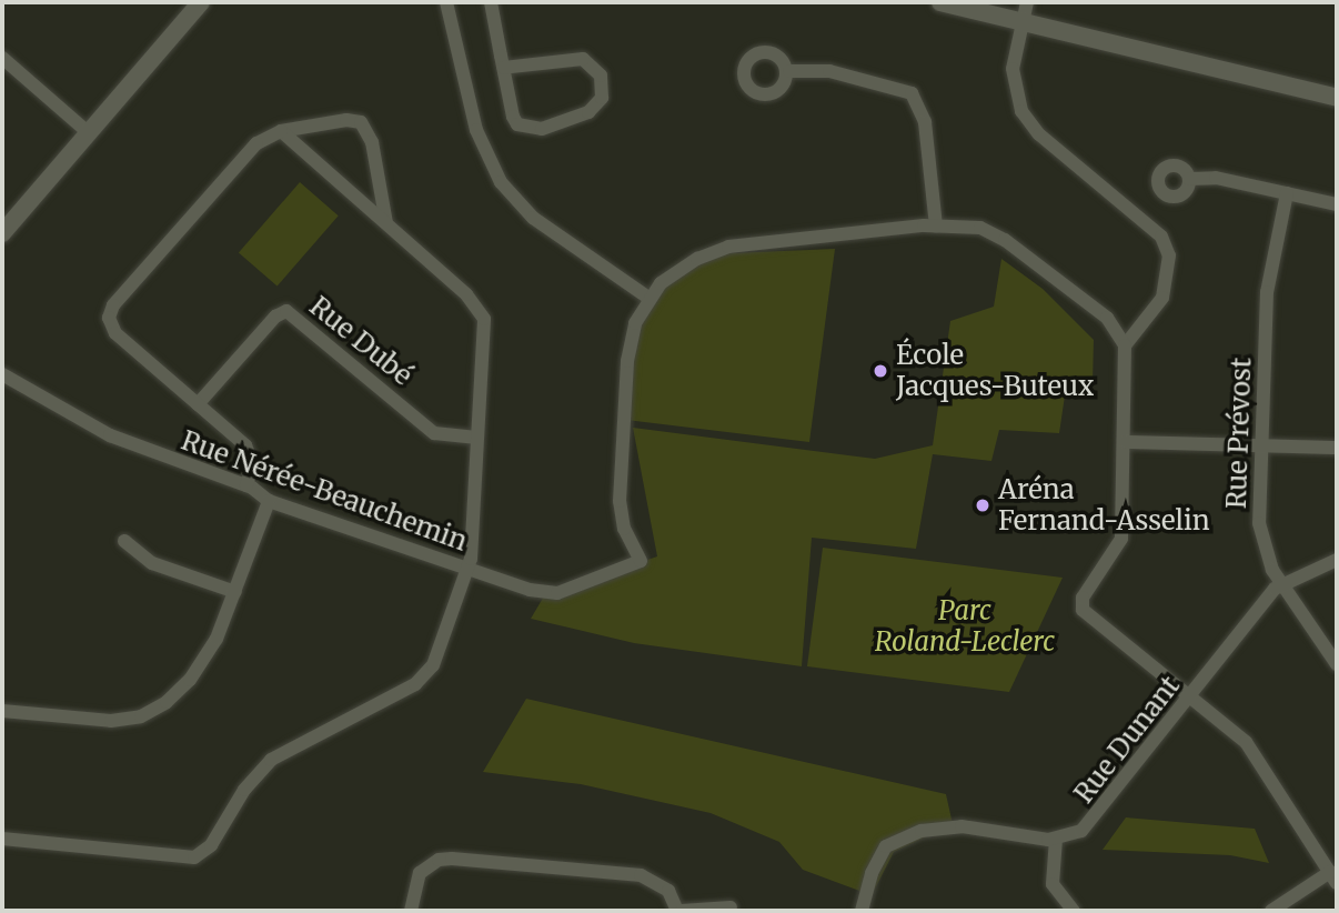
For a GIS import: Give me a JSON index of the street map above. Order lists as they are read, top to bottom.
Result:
{
  "streets": {
    "street": [
      "Rue Dubé",
      "Rue Prévost",
      "Rue Nérée-Beauchemin",
      "Rue Dunant"
    ]
  },
  "crossings": [
    ["Rue Prévost", "Rue Dunant"]
  ],
  "parks": ["Parc Roland-Leclerc"],
  "places": ["École Jacques-Buteux", "Aréna Fernand-Asselin"]
}
